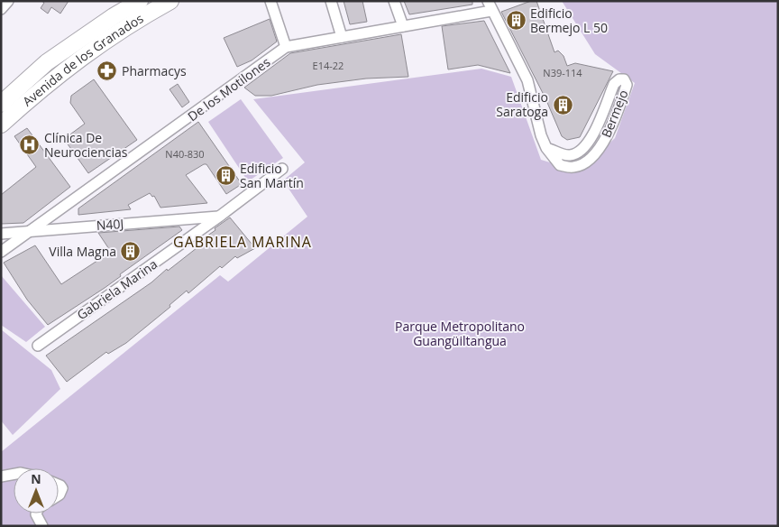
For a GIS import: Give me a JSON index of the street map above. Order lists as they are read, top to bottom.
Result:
{
  "streets": {
    "main road": ["Avenida de los Granados"],
    "street": [
      "De los Motilones",
      "Bermejo",
      "N40J",
      "Gabriela Marina"
    ]
  },
  "crossings": [
    ["De los Motilones", "Bermejo"],
    ["De los Motilones", "N40J"],
    ["N40J", "Gabriela Marina"]
  ],
  "districts": ["GABRIELA MARINA"],
  "parks": ["Parque Metropolitano Guangüiltangua"],
  "places": {
    "building": [
      "Edificio Bermejo L 50",
      "Edificio Saratoga",
      "Edificio San Martín",
      "Villa Magna"
    ],
    "pharmacy": ["Pharmacys"],
    "hospital": ["Clínica De Neurociencias"]
  },
  "house_numbers": ["E14-22", "N39-114", "N40-830"],
  "north": "top"
}
